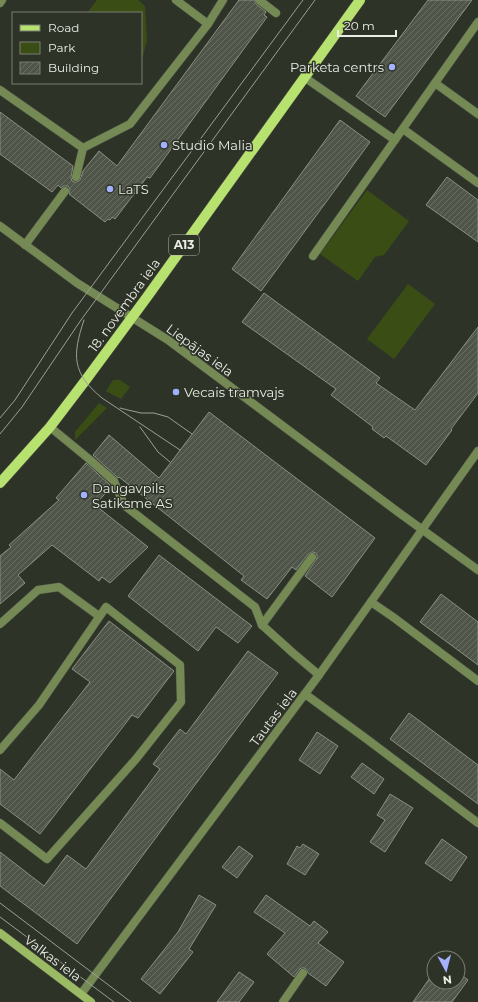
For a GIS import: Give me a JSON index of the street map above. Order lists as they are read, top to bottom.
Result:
{
  "streets": {
    "main road": ["A13", "18. novembra iela"],
    "street": ["Liepājas iela", "Tautas iela", "Valkas iela"]
  },
  "crossings": [
    ["18. novembra iela", "Liepājas iela"],
    ["Liepājas iela", "Tautas iela"],
    ["Tautas iela", "Valkas iela"]
  ],
  "places": [
    "Parketa centrs",
    "Studio Malia",
    "LaTS",
    "Vecais tramvajs",
    "Daugavpils Satiksme AS"
  ],
  "legend": ["Road", "Park", "Building"],
  "scale_bar": "20 m",
  "north": "bottom"
}
